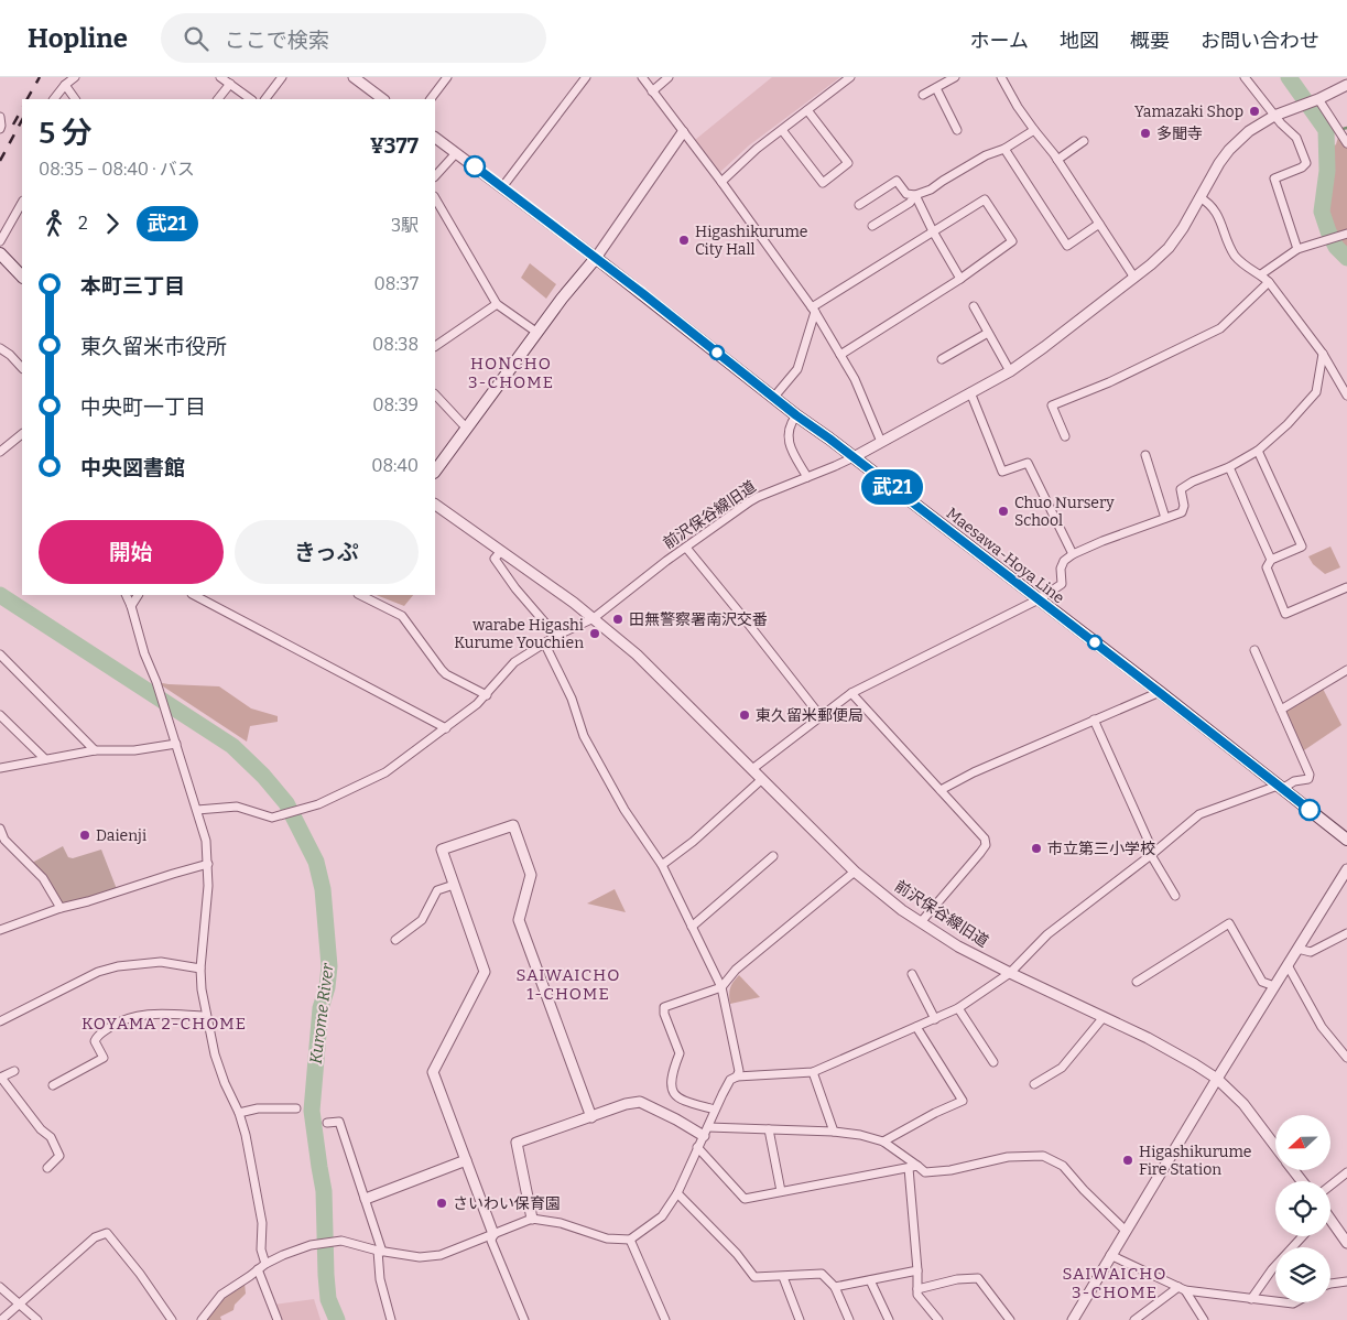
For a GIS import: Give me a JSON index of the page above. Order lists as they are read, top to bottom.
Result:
{
  "streets": {
    "main road": ["Maesawa-Hoya Line"],
    "street": ["前沢保谷線旧道"]
  },
  "crossings": [
    ["前沢保谷線旧道", "Maesawa-Hoya Line"]
  ],
  "districts": [
    "HONCHO 3-CHOME",
    "SAIWAICHO 1-CHOME",
    "KOYAMA 2-CHOME",
    "SAIWAICHO 3-CHOME"
  ],
  "water": ["Kurome River"],
  "places": [
    "Yamazaki Shop",
    "多聞寺",
    "Higashikurume City Hall",
    "Chuo Nursery School",
    "田無警察署南沢交番",
    "warabe Higashi Kurume Youchien",
    "東久留米郵便局",
    "Daienji",
    "市立第三小学校",
    "Higashikurume Fire Station",
    "さいわい保育園"
  ],
  "lines": ["bus line 武21"],
  "north": "left",
  "page": {
    "header": "Hopline",
    "search": "ここで検索",
    "nav": [
      "ホーム",
      "地図",
      "概要",
      "お問い合わせ"
    ],
    "on_map": "武21",
    "heading": ["5 分", "08:35 – 08:40 · バス", "¥377"],
    "legs": ["2", "武21", "3駅"],
    "list": [
      {
        "name": "本町三丁目",
        "value": "08:37"
      },
      {
        "name": "東久留米市役所",
        "value": "08:38"
      },
      {
        "name": "中央町一丁目",
        "value": "08:39"
      },
      {
        "name": "中央図書館",
        "value": "08:40"
      }
    ],
    "buttons": ["開始", "きっぷ"]
  }
}
